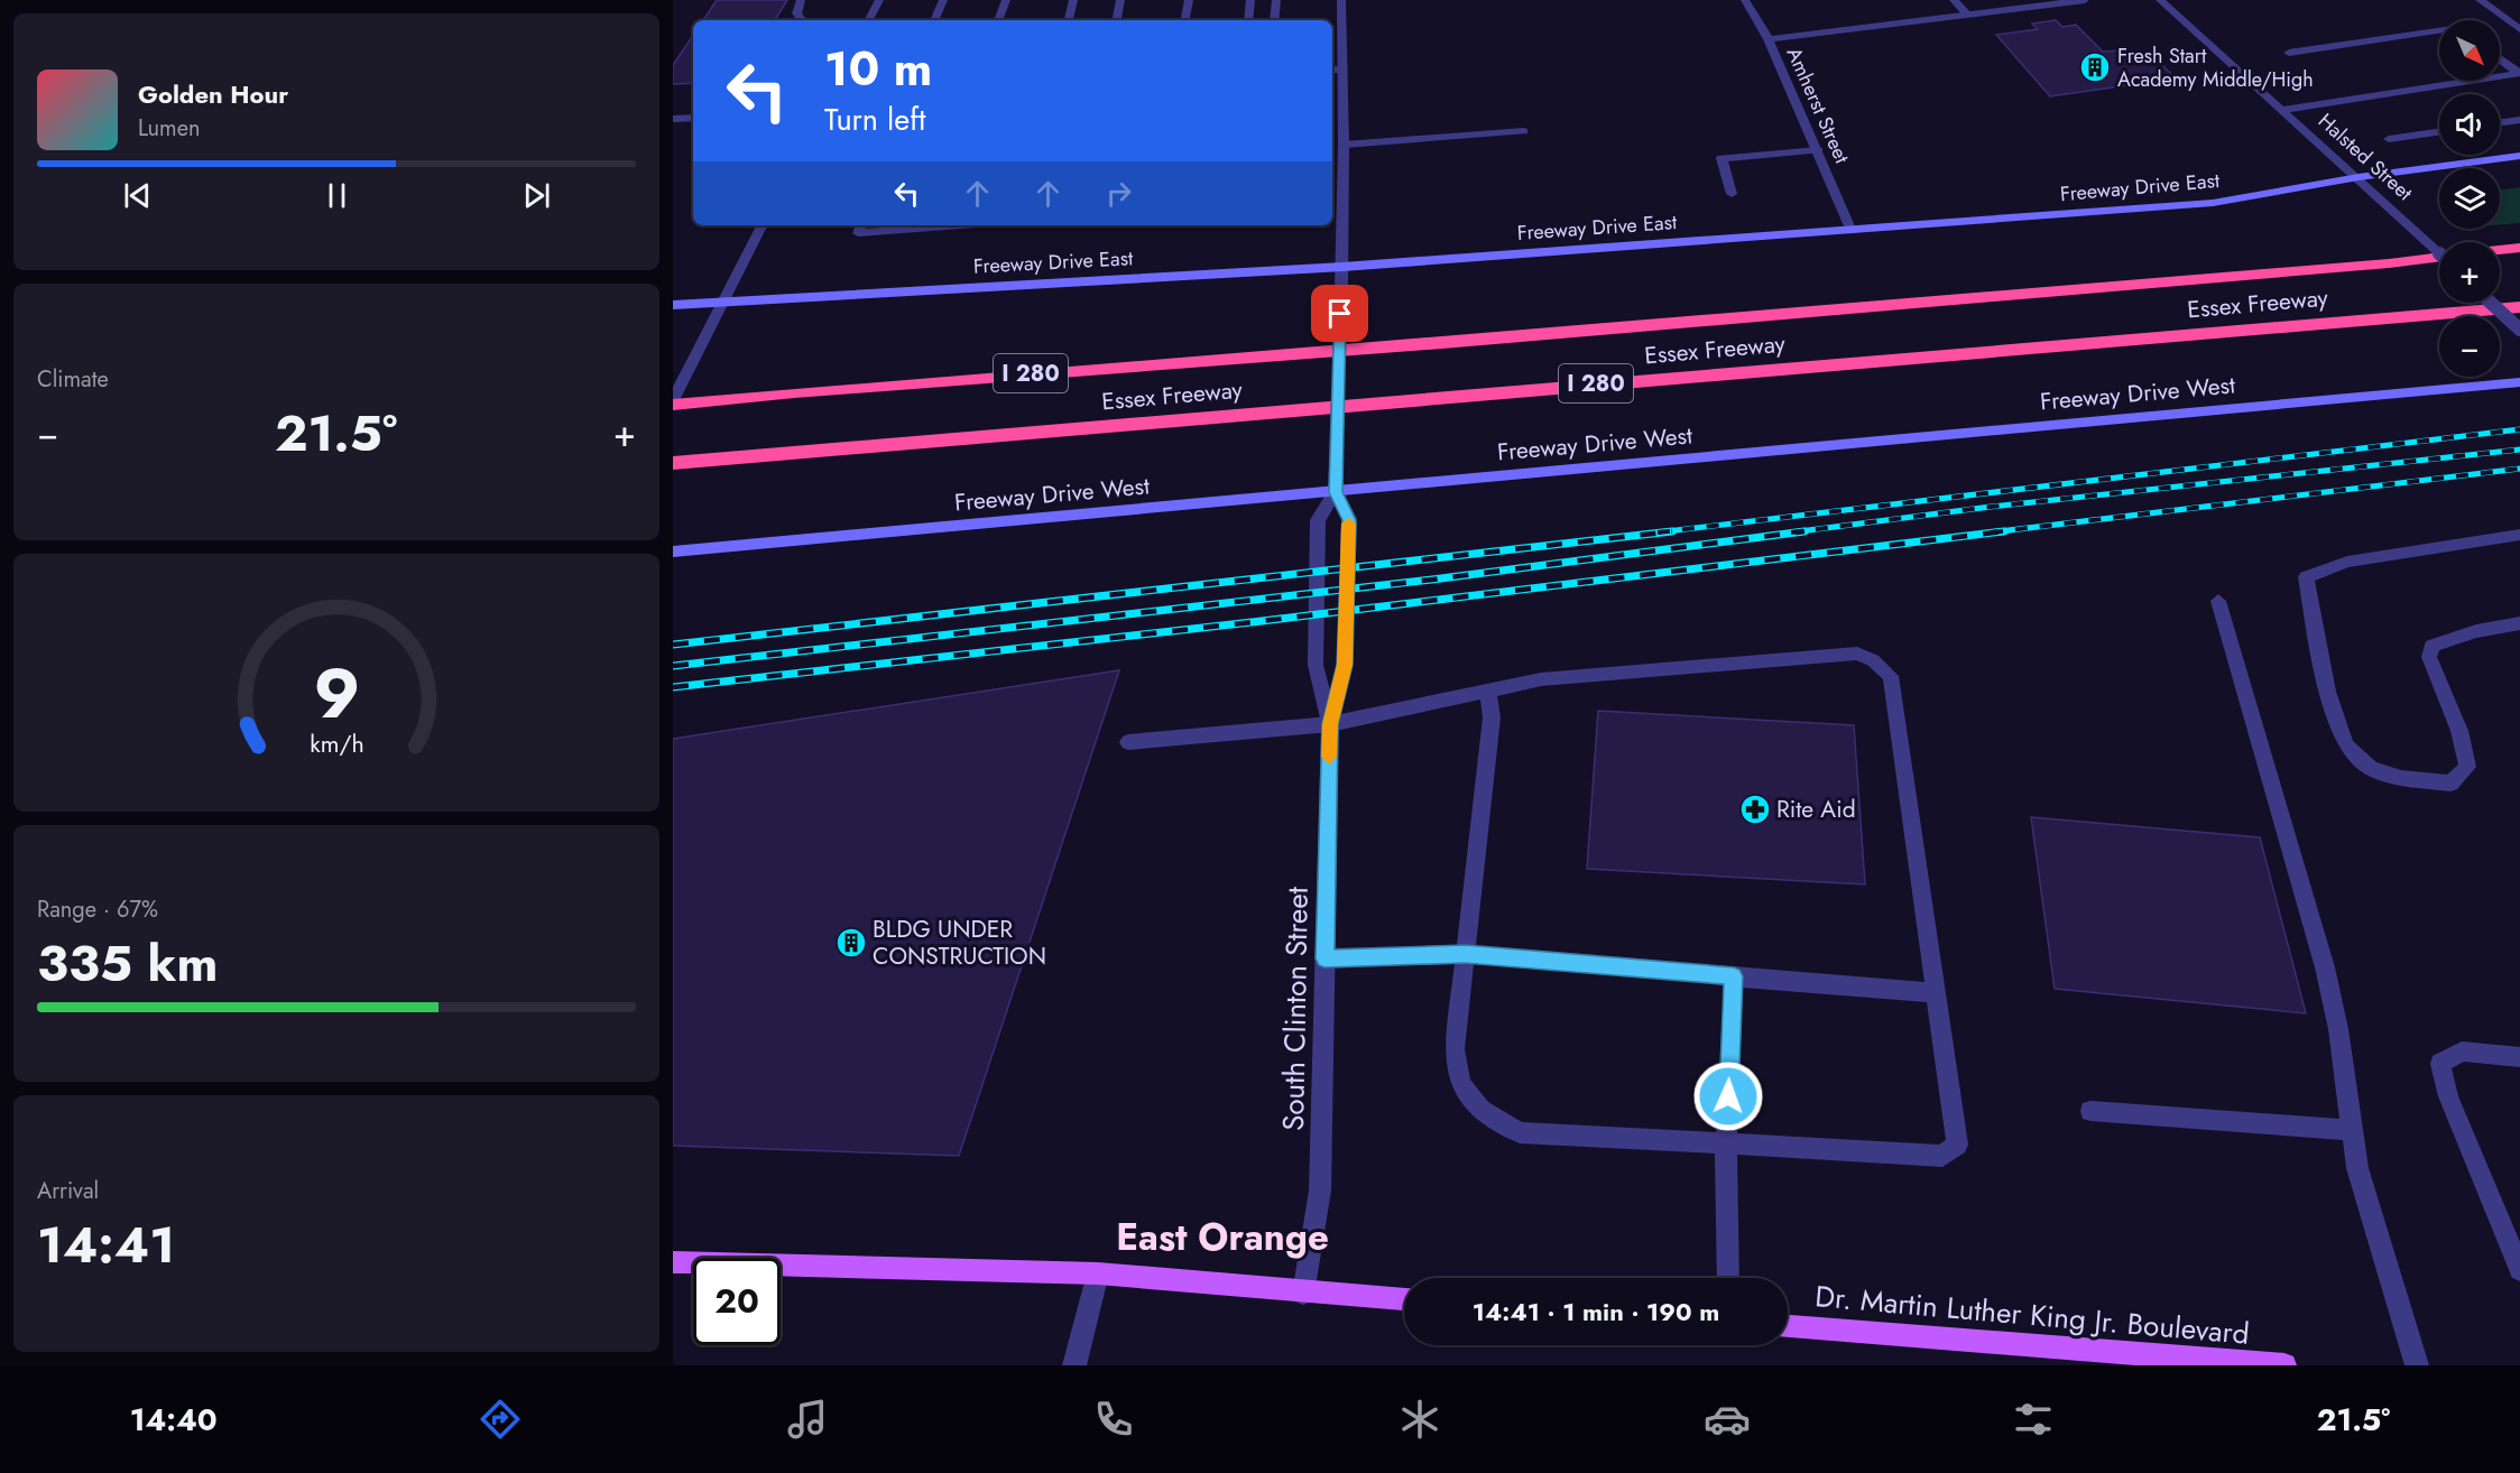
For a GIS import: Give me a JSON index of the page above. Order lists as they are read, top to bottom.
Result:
{
  "streets": {
    "highway": ["Essex Freeway", "I 280"],
    "main road": ["Freeway Drive East", "Freeway Drive West", "Dr. Martin Luther King Jr. Boulevard"],
    "street": ["Amherst Street", "Halsted Street", "South Clinton Street"]
  },
  "crossings": [
    ["Amherst Street", "Freeway Drive East"],
    ["Halsted Street", "Freeway Drive East"],
    ["Freeway Drive East", "South Clinton Street"],
    ["Freeway Drive West", "South Clinton Street"]
  ],
  "districts": ["East Orange"],
  "places": {
    "building": ["Fresh Start Academy Middle/High", "BLDG UNDER CONSTRUCTION"],
    "pharmacy": ["Rite Aid"]
  },
  "north": "bottom right",
  "page": {
    "map_buttons": ["+", "−"],
    "turn": ["10 m", "Turn left"],
    "song": ["Golden Hour", "Lumen"],
    "tile": [
      "Climate",
      ["Range · 67%", "335 km"],
      ["Arrival", "14:41"]
    ],
    "heat": ["−", "21.5°", "+"],
    "limit": "20",
    "trip": "14:41 · 1 min · 190 m",
    "tabs": ["14:40", "21.5°"],
    "gauge": ["9", "km/h"]
  }
}
